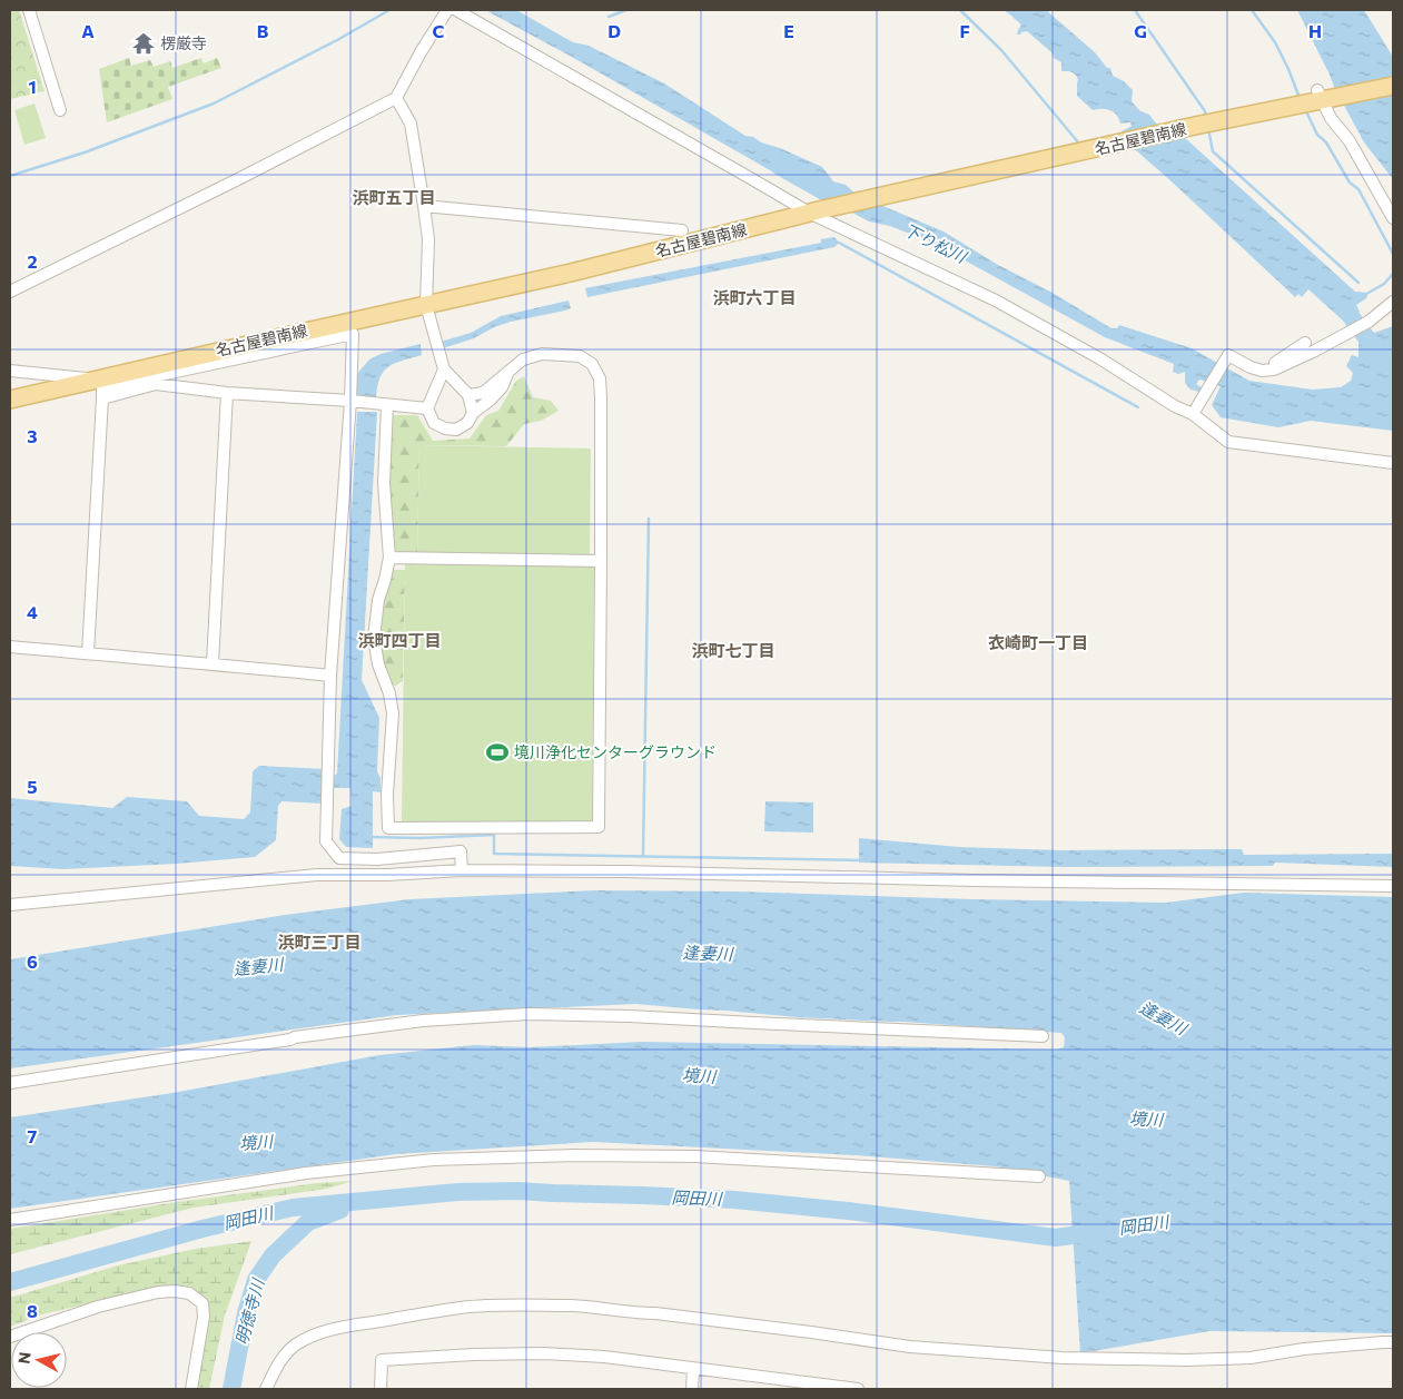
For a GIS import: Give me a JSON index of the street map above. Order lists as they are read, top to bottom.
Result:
{
  "streets": {
    "main road": ["名古屋碧南線"]
  },
  "districts": [
    "浜町五丁目",
    "浜町六丁目",
    "浜町四丁目",
    "衣崎町一丁目",
    "浜町七丁目",
    "浜町三丁目"
  ],
  "water": [
    "下り松川",
    "逢妻川",
    "境川",
    "岡田川",
    "明徳寺川"
  ],
  "places": {
    "temple": ["楞厳寺"],
    "sports": ["境川浄化センターグラウンド"]
  },
  "north": "left",
  "grid": {
    "columns": [
      "A",
      "B",
      "C",
      "D",
      "E",
      "F",
      "G",
      "H"
    ],
    "rows": [
      "1",
      "2",
      "3",
      "4",
      "5",
      "6",
      "7",
      "8"
    ]
  }
}
